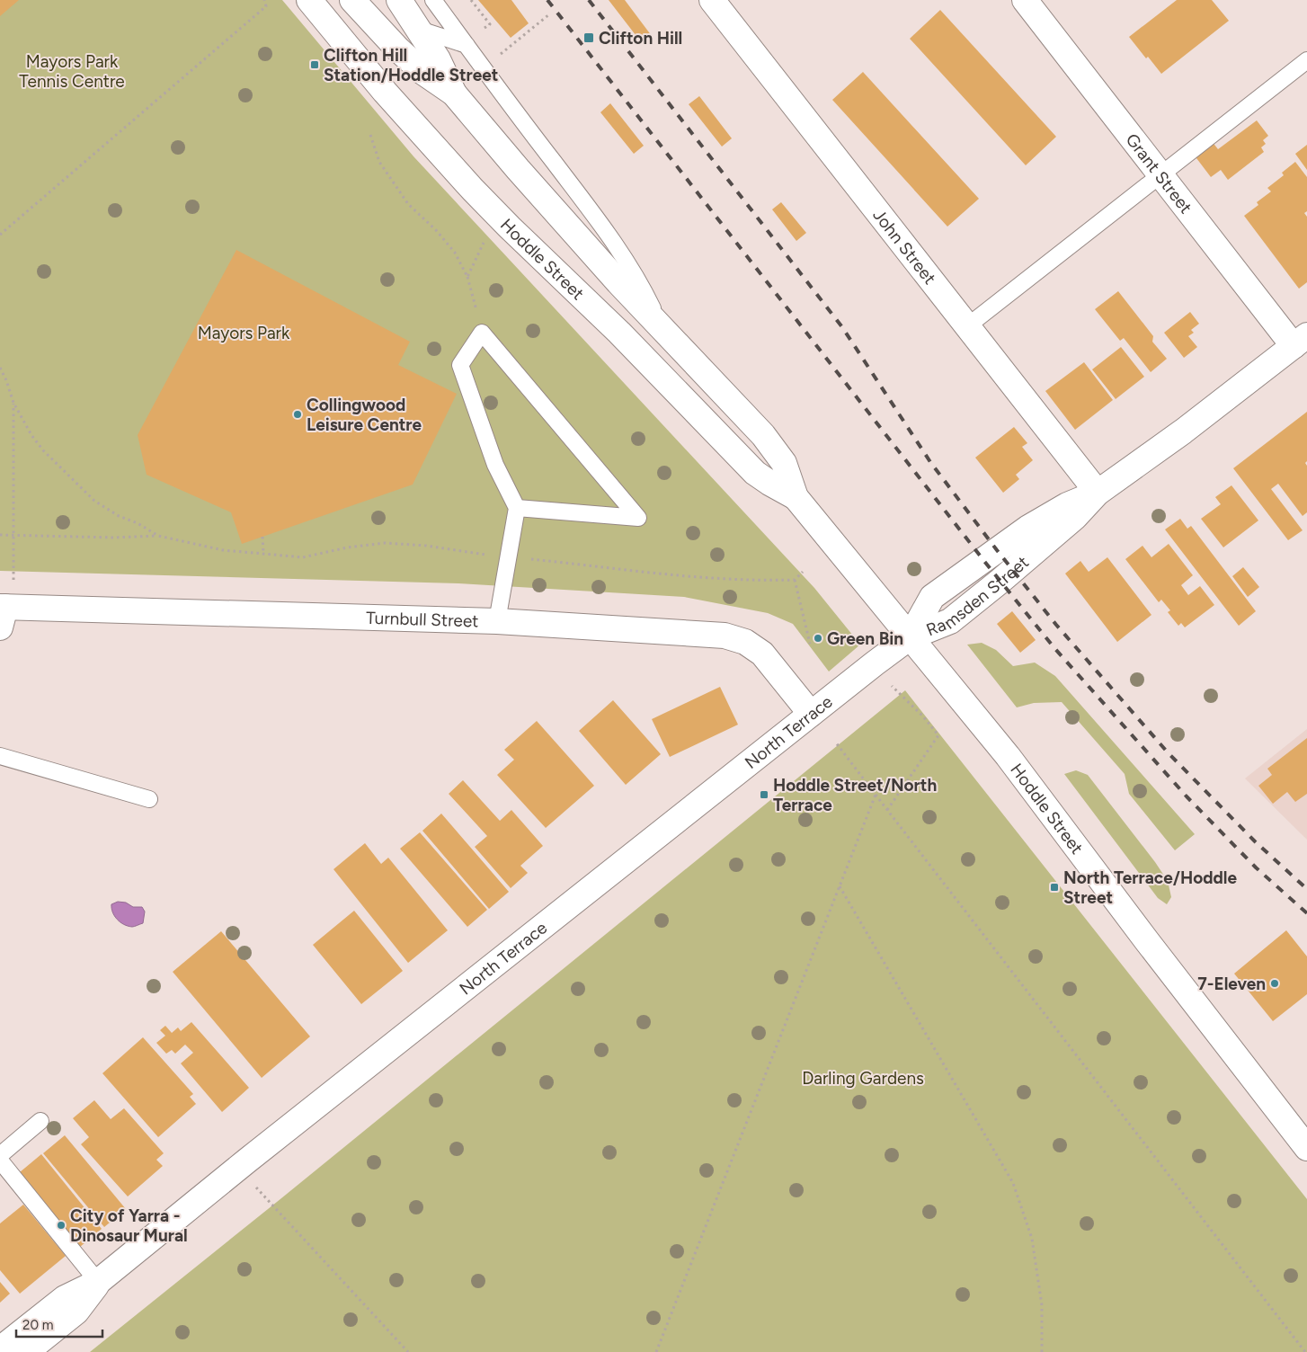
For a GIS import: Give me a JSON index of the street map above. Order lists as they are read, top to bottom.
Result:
{
  "streets": {
    "street": [
      "Grant Street",
      "John Street",
      "Hoddle Street",
      "Ramsden Street",
      "Turnbull Street",
      "North Terrace"
    ]
  },
  "crossings": [
    ["Grant Street", "Ramsden Street"],
    ["John Street", "Ramsden Street"],
    ["Hoddle Street", "Ramsden Street"],
    ["Hoddle Street", "North Terrace"],
    ["Ramsden Street", "North Terrace"],
    ["Turnbull Street", "North Terrace"]
  ],
  "parks": ["Mayors Park Tennis Centre", "Mayors Park", "Darling Gardens"],
  "places": {
    "transit": [
      "Clifton Hill",
      "Clifton Hill Station/Hoddle Street",
      "Hoddle Street/North Terrace",
      "North Terrace/Hoddle Street"
    ],
    "other": [
      "Collingwood Leisure Centre",
      "Green Bin",
      "7-Eleven",
      "City of Yarra - Dinosaur Mural"
    ]
  },
  "scale_bar": "20 m"
}
